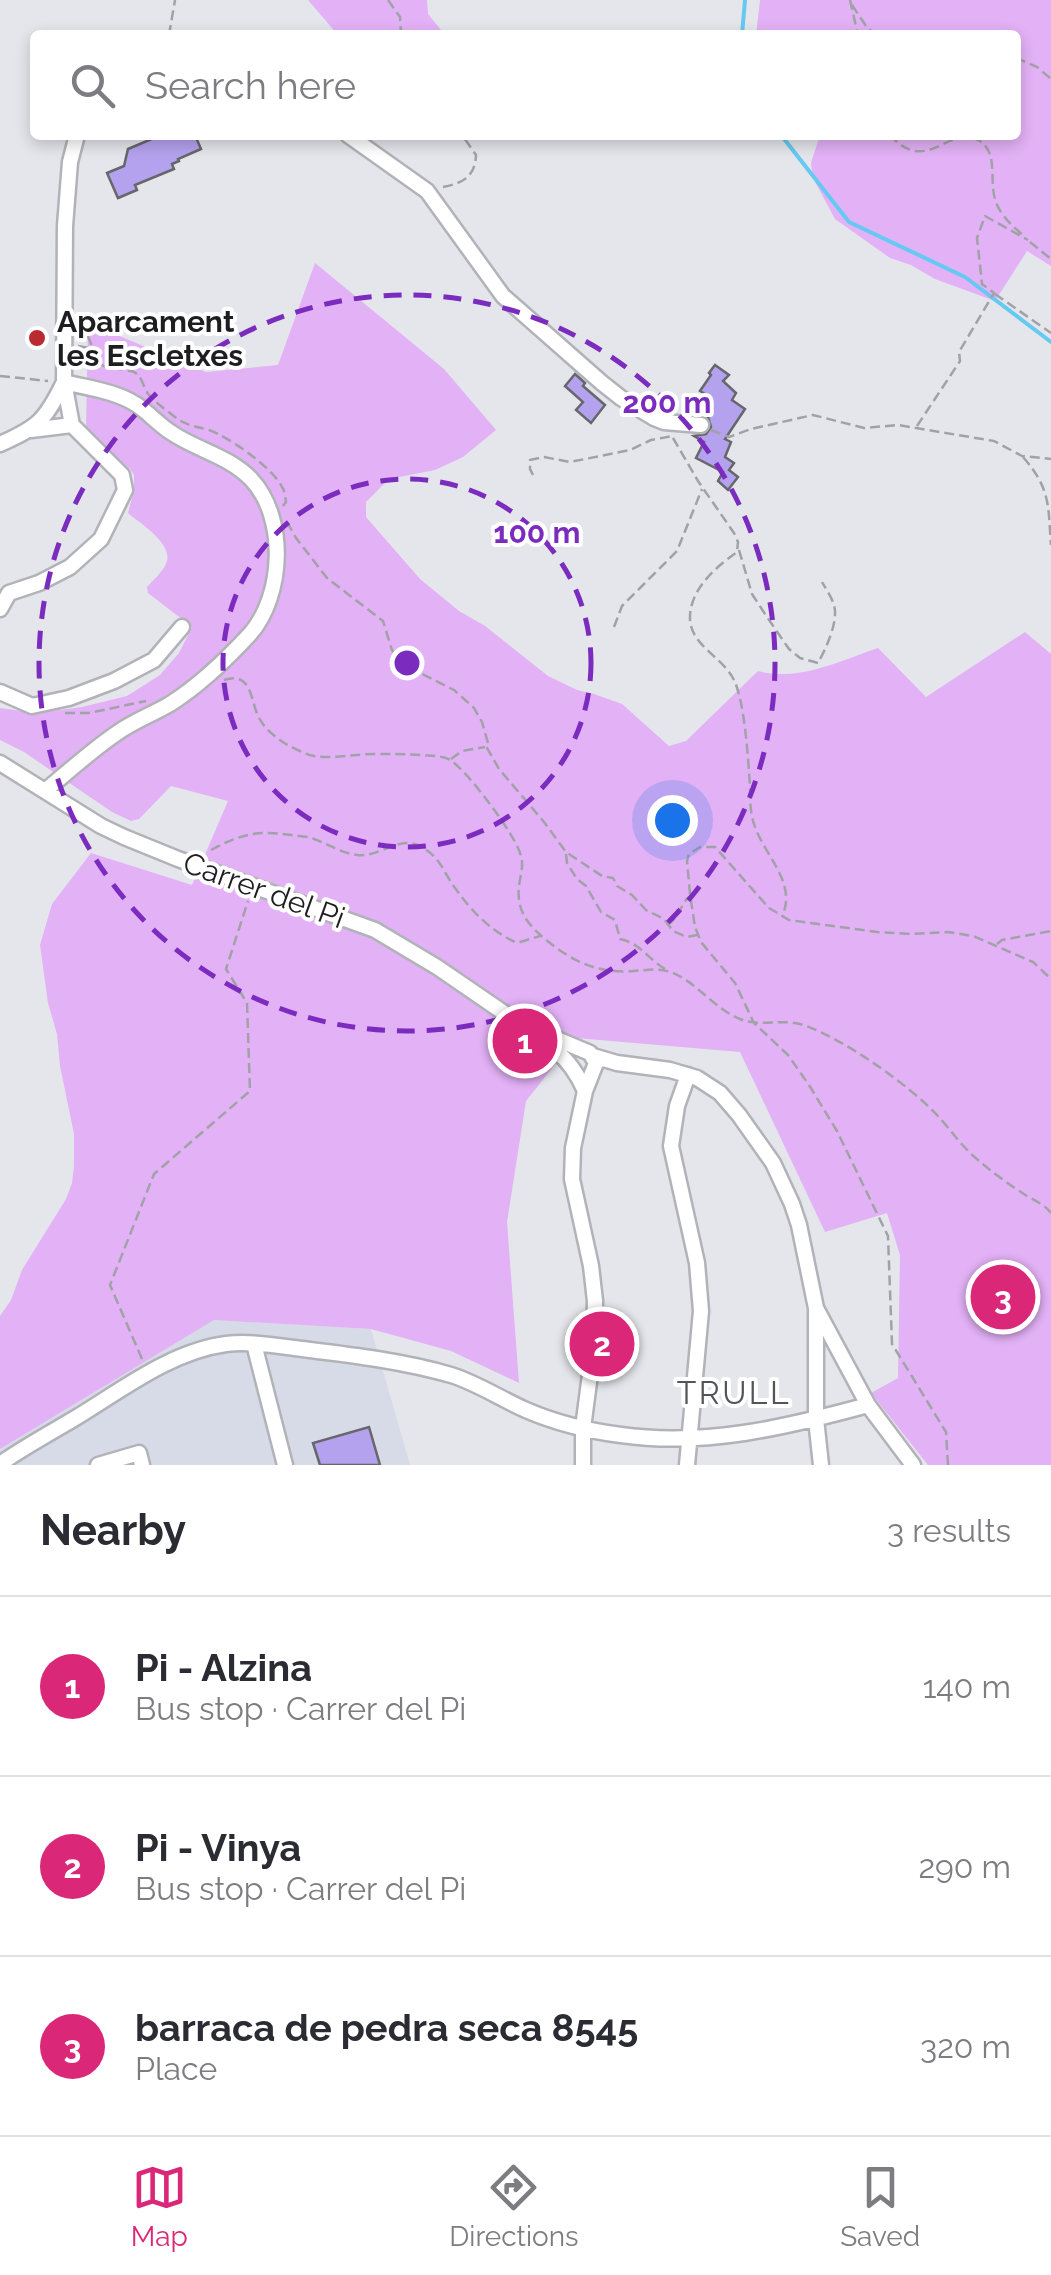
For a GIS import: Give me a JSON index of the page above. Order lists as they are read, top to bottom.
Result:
{
  "streets": {
    "street": ["Carrer del Pi"]
  },
  "districts": ["TRULL"],
  "places": ["Aparcament les Escletxes"],
  "page": {
    "search": "Search here",
    "pins": ["1", "3", "2"],
    "heading": ["Nearby", "3 results"],
    "list": [
      {
        "mark": "1",
        "name": "Pi - Alzina",
        "note": "Bus stop · Carrer del Pi",
        "value": "140 m"
      },
      {
        "mark": "2",
        "name": "Pi - Vinya",
        "note": "Bus stop · Carrer del Pi",
        "value": "290 m"
      },
      {
        "mark": "3",
        "name": "barraca de pedra seca 8545",
        "note": "Place",
        "value": "320 m"
      }
    ],
    "nav": ["Map", "Directions", "Saved"]
  },
  "rings": ["200 m", "100 m"]
}
